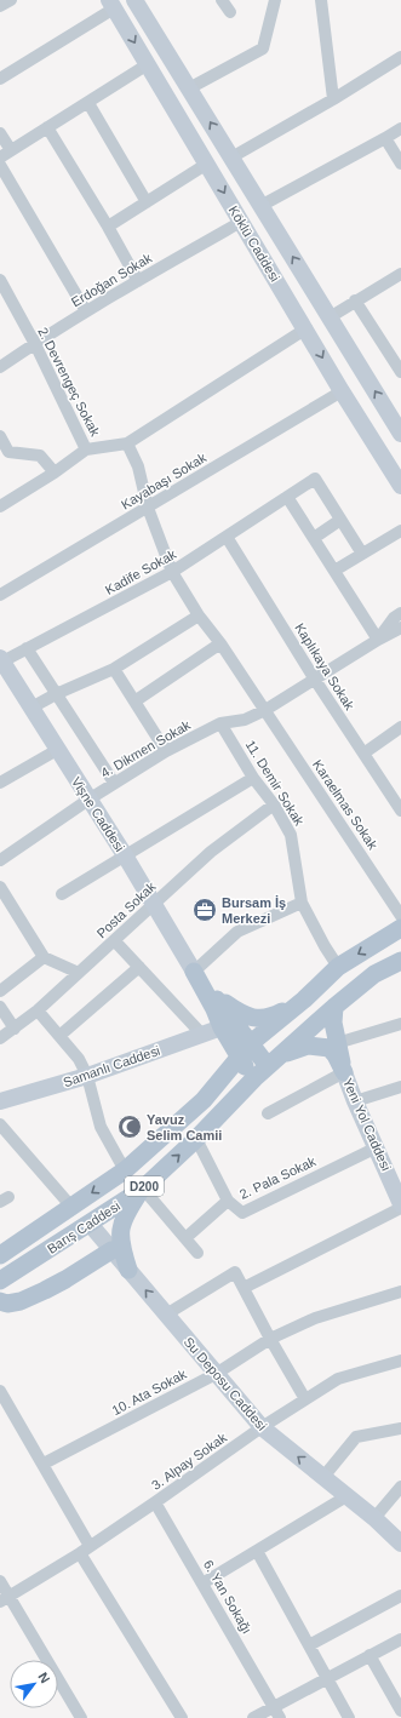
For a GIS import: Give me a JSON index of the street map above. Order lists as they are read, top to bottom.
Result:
{
  "streets": {
    "main road": [
      "Köklü Caddesi",
      "Vişne Caddesi",
      "Samanlı Caddesi",
      "Yeni Yol Caddesi",
      "D200",
      "Barış Caddesi",
      "Su Deposu Caddesi"
    ],
    "street": [
      "Erdoğan Sokak",
      "2. Devrengeç Sokak",
      "Kayabaşı Sokak",
      "Kadife Sokak",
      "Kaplıkaya Sokak",
      "4. Dikmen Sokak",
      "11. Demir Sokak",
      "Karaelmas Sokak",
      "Posta Sokak",
      "2. Pala Sokak",
      "10. Ata Sokak",
      "3. Alpay Sokak",
      "6. Yan Sokağı"
    ]
  },
  "crossings": [
    ["Köklü Caddesi", "Erdoğan Sokak"],
    ["Köklü Caddesi", "Kayabaşı Sokak"],
    ["Erdoğan Sokak", "2. Devrengeç Sokak"],
    ["Kadife Sokak", "Kaplıkaya Sokak"],
    ["Kadife Sokak", "Vişne Caddesi"],
    ["Kaplıkaya Sokak", "4. Dikmen Sokak"],
    ["4. Dikmen Sokak", "11. Demir Sokak"],
    ["4. Dikmen Sokak", "Karaelmas Sokak"],
    ["4. Dikmen Sokak", "Vişne Caddesi"],
    ["11. Demir Sokak", "Posta Sokak"],
    ["11. Demir Sokak", "D200"],
    ["Vişne Caddesi", "Posta Sokak"],
    ["Yeni Yol Caddesi", "2. Pala Sokak"],
    ["2. Pala Sokak", "Barış Caddesi"],
    ["D200", "Barış Caddesi"],
    ["Barış Caddesi", "Su Deposu Caddesi"],
    ["Su Deposu Caddesi", "10. Ata Sokak"],
    ["Su Deposu Caddesi", "3. Alpay Sokak"],
    ["3. Alpay Sokak", "6. Yan Sokağı"]
  ],
  "places": {
    "office": ["Bursam İş Merkezi"],
    "mosque": ["Yavuz Selim Camii"]
  },
  "north": "top right"
}
